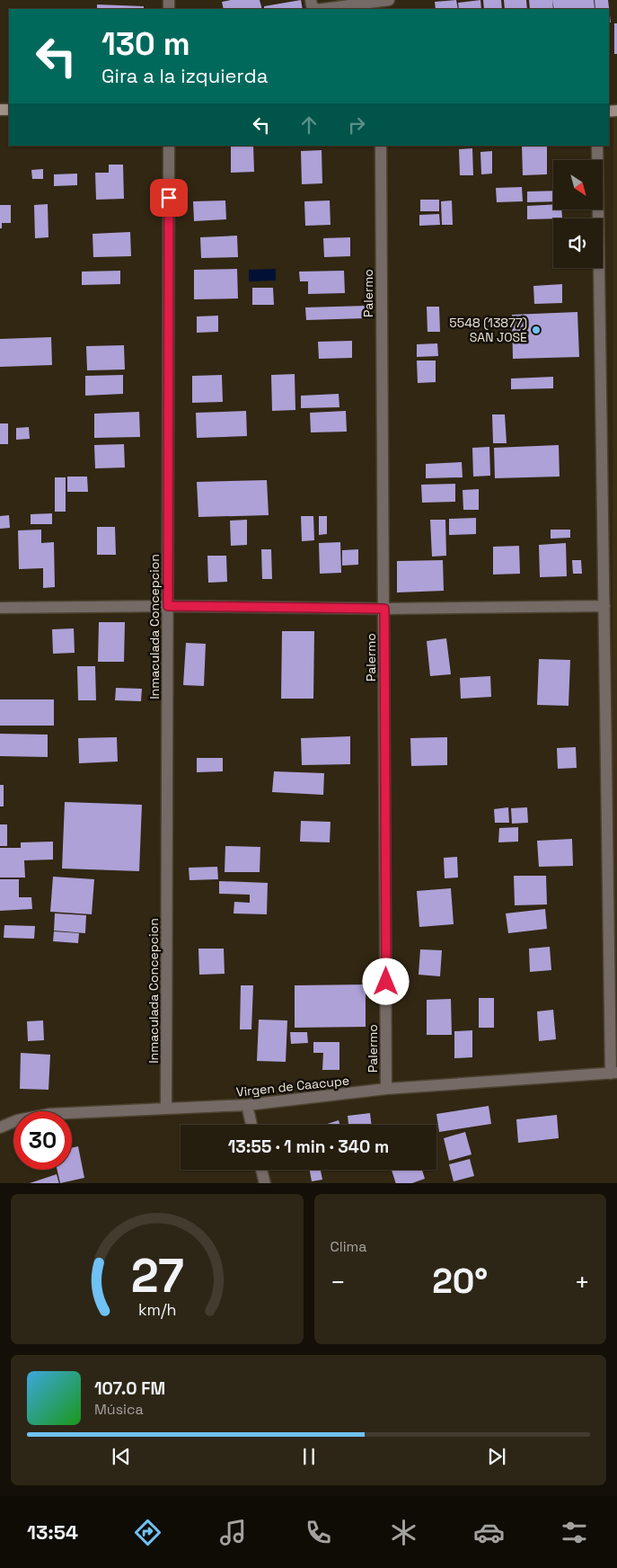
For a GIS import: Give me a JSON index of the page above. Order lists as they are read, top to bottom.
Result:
{
  "streets": {
    "street": ["Palermo", "Inmaculada Concepcion", "Virgen de Caacupe"]
  },
  "crossings": [
    ["Palermo", "Virgen de Caacupe"],
    ["Inmaculada Concepcion", "Virgen de Caacupe"]
  ],
  "places": ["5548 (13877) SAN JOSE"],
  "north": "bottom right",
  "page": {
    "turn": ["130 m", "Gira a la izquierda"],
    "limit": "30",
    "trip": "13:55 · 1 min · 340 m",
    "tile": "Clima",
    "heat": ["−", "20°", "+"],
    "song": ["107.0 FM", "Música"],
    "tabs": "13:54",
    "gauge": ["27", "km/h"]
  }
}
